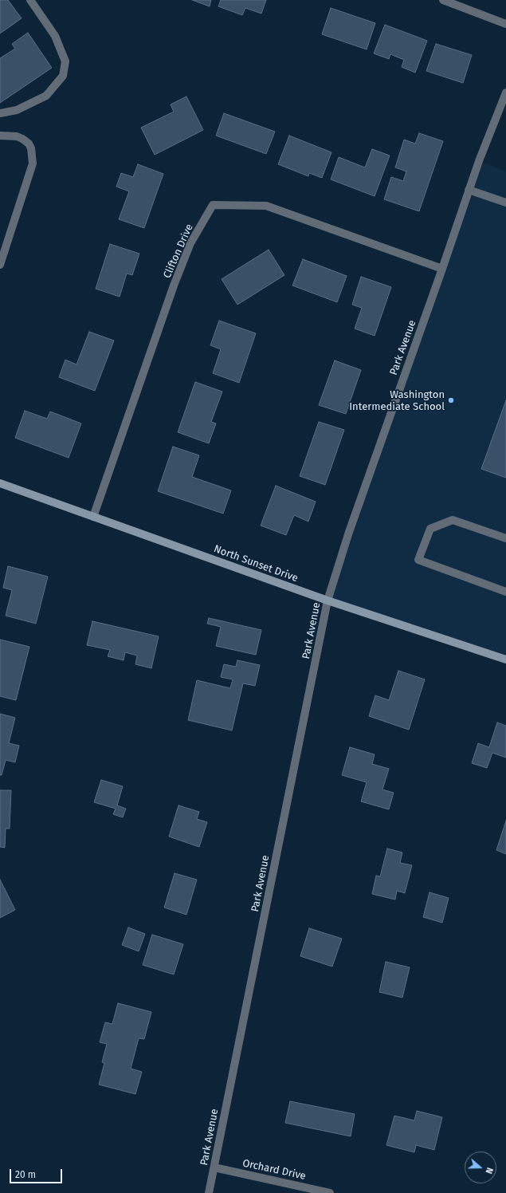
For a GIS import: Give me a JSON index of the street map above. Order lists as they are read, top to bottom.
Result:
{
  "streets": {
    "main road": ["North Sunset Drive"],
    "street": ["Clifton Drive", "Park Avenue", "Orchard Drive"]
  },
  "crossings": [
    ["Clifton Drive", "Park Avenue"],
    ["Clifton Drive", "North Sunset Drive"],
    ["Park Avenue", "North Sunset Drive"],
    ["Park Avenue", "Orchard Drive"]
  ],
  "places": ["Washington Intermediate School"],
  "scale_bar": "20 m",
  "north": "right"
}
